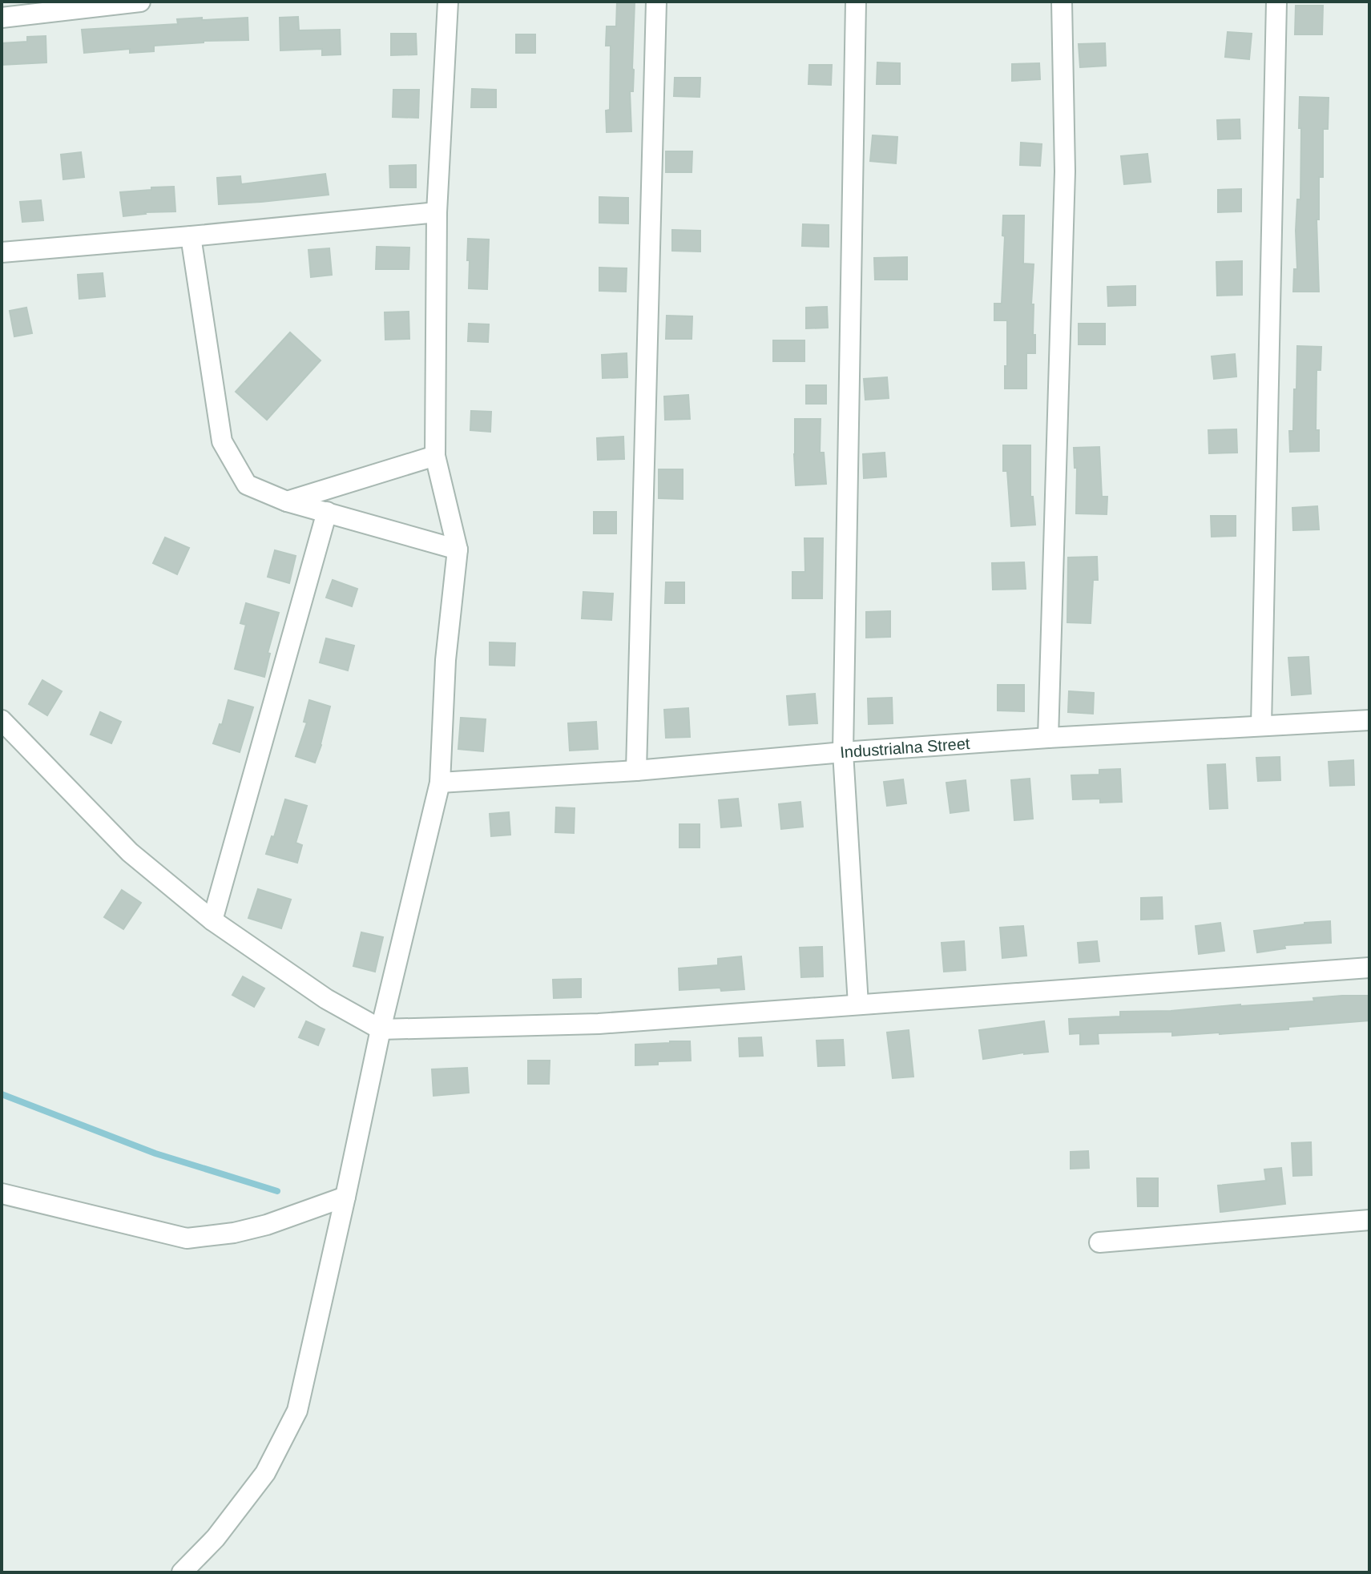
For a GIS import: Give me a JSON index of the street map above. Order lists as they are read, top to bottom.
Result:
{
  "streets": {
    "street": ["Industrialna Street"]
  }
}
